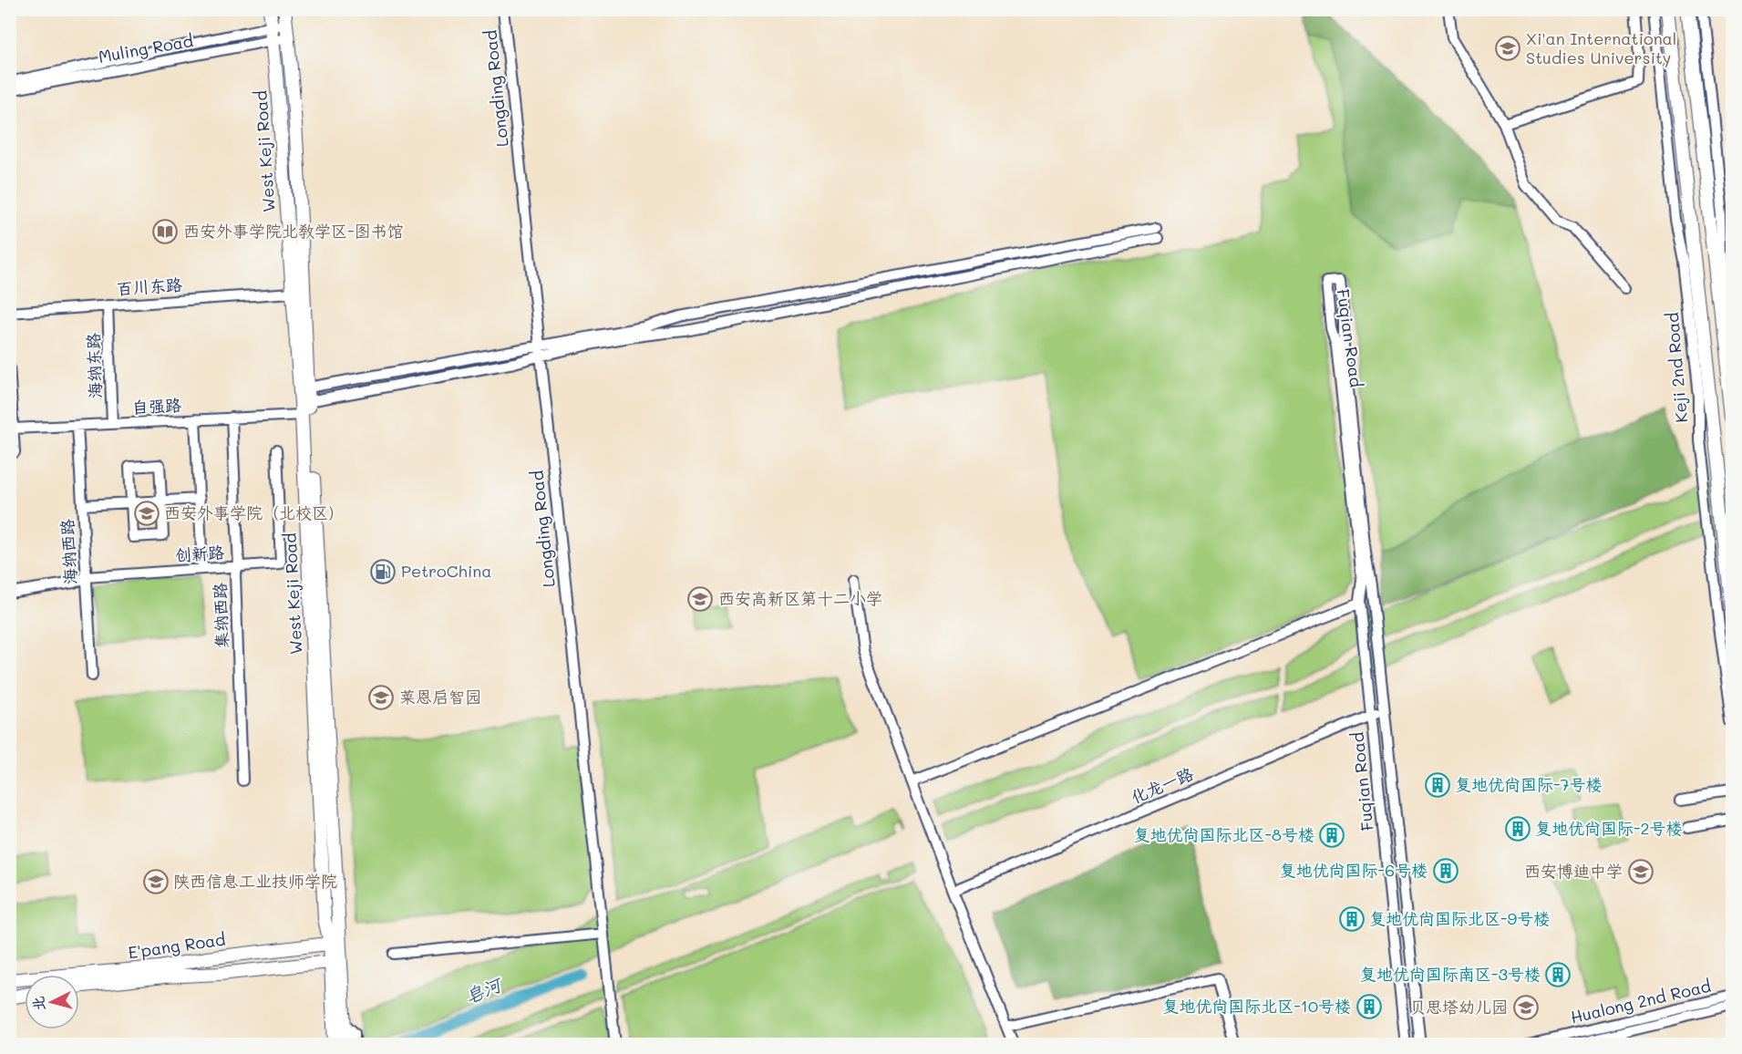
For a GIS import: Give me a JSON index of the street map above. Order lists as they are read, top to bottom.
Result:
{
  "streets": {
    "main road": ["West Keji Road", "Keji 2nd Road", "E'pang Road"],
    "street": [
      "Muling Road",
      "Longding Road",
      "百川东路",
      "Fuqian Road",
      "海纳东路",
      "自强路",
      "海纳西路",
      "创新路",
      "集纳西路",
      "化龙一路",
      "Hualong 2nd Road"
    ]
  },
  "crossings": [
    ["Muling Road", "West Keji Road"],
    ["West Keji Road", "百川东路"],
    ["West Keji Road", "自强路"],
    ["West Keji Road", "E'pang Road"],
    ["百川东路", "海纳东路"],
    ["Fuqian Road", "化龙一路"],
    ["海纳东路", "自强路"],
    ["自强路", "海纳西路"],
    ["自强路", "集纳西路"],
    ["海纳西路", "创新路"],
    ["创新路", "集纳西路"]
  ],
  "water": ["皂河"],
  "places": {
    "school or university": [
      "Xi'an International Studies University",
      "西安外事学院（北校区）",
      "西安高新区第十二小学",
      "莱恩启智园",
      "西安博迪中学",
      "陕西信息工业技师学院",
      "贝思塔幼儿园"
    ],
    "library": ["西安外事学院北教学区-图书馆"],
    "fuel station": ["PetroChina"],
    "building": [
      "复地优尚国际-7号楼",
      "复地优尚国际-2号楼",
      "复地优尚国际北区-8号楼",
      "复地优尚国际-6号楼",
      "复地优尚国际北区-9号楼",
      "复地优尚国际南区-3号楼",
      "复地优尚国际北区-10号楼"
    ]
  },
  "north": "left"
}
